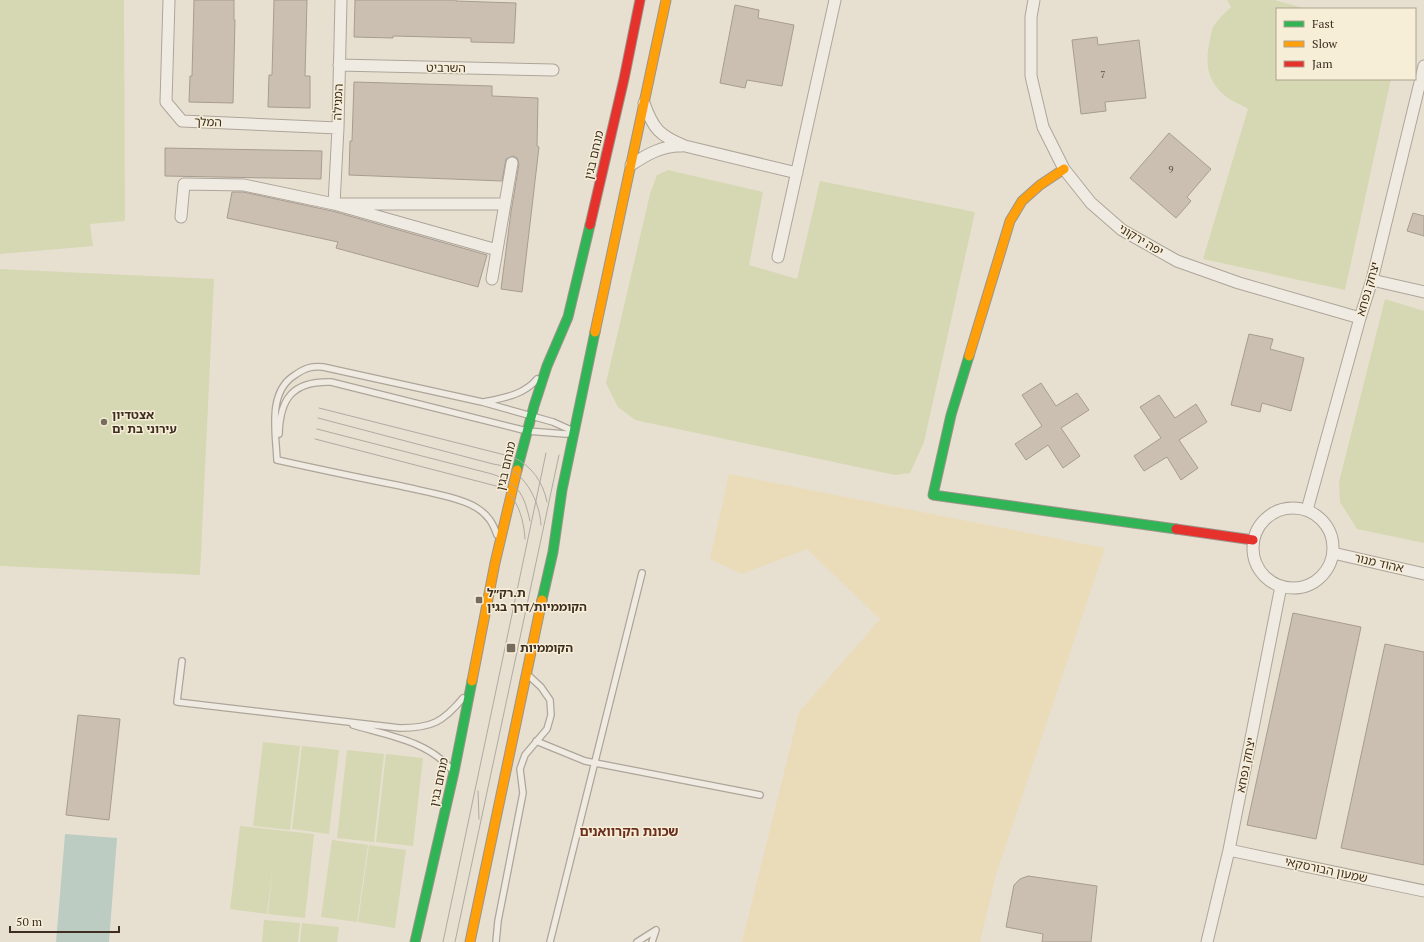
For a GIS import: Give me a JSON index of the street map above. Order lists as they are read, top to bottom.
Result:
{
  "streets": {
    "street": [
      "השרביט",
      "המגילה",
      "המלך",
      "מנחם בגין",
      "יפה ירקוני",
      "יצחק נפחא",
      "אהוד מנור",
      "שמעון הבורסקאי"
    ]
  },
  "crossings": [
    ["השרביט", "המגילה"],
    ["המגילה", "המלך"],
    ["יפה ירקוני", "יצחק נפחא"],
    ["יצחק נפחא", "אהוד מנור"],
    ["יצחק נפחא", "שמעון הבורסקאי"]
  ],
  "districts": ["שכונת הקרוואנים"],
  "places": {
    "other": ["אצטדיון עירוני בת ים"],
    "transit": ["ת.רק״ל הקוממיות/דרך בגין", "הקוממיות"]
  },
  "house_numbers": ["7", "9"],
  "legend": ["Fast", "Slow", "Jam"],
  "scale_bar": "50 m"
}
